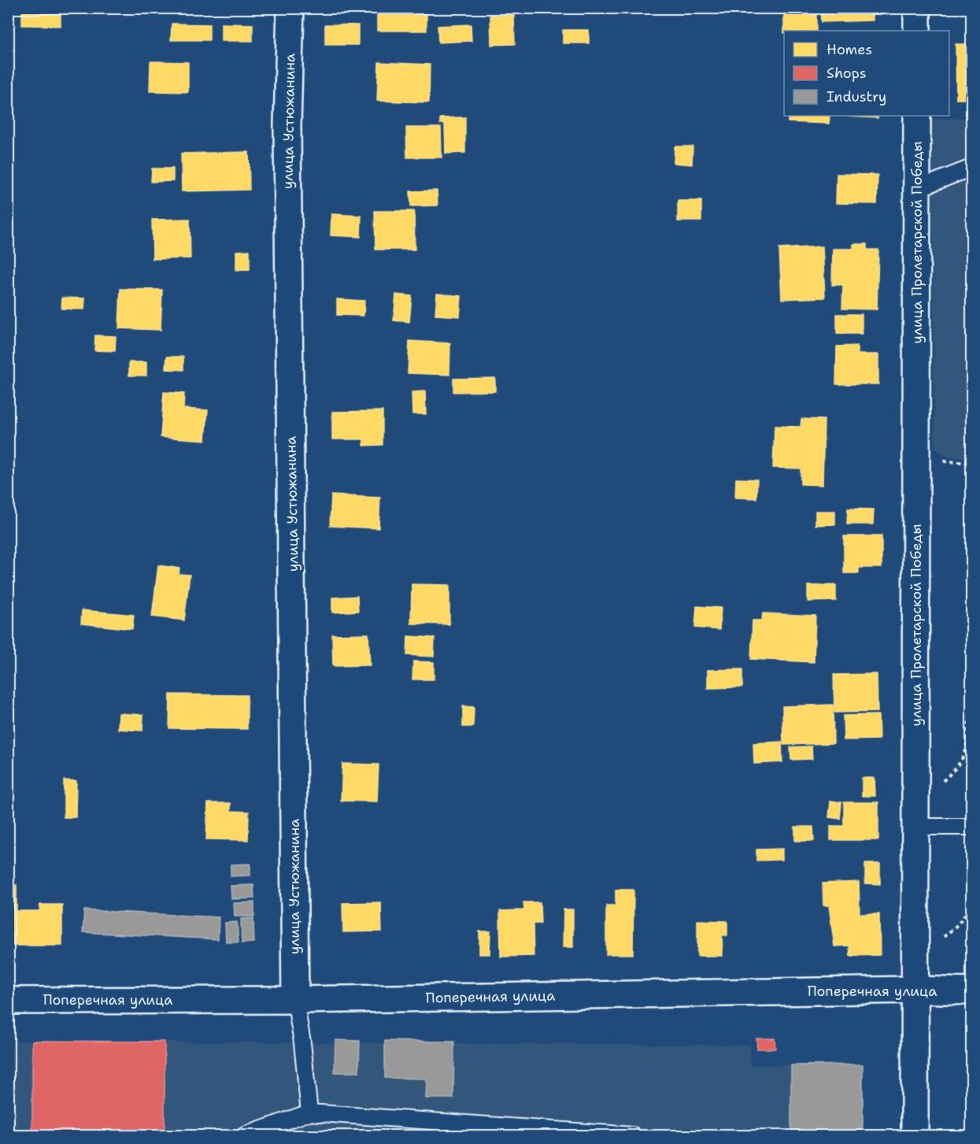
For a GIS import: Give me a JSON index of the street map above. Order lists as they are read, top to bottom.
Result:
{
  "streets": {
    "street": ["улица Устюжанина", "улица Пролетарской Победы", "Поперечная улица"]
  },
  "crossings": [
    ["улица Устюжанина", "Поперечная улица"],
    ["улица Пролетарской Победы", "Поперечная улица"]
  ],
  "legend": ["Homes", "Shops", "Industry"]
}
